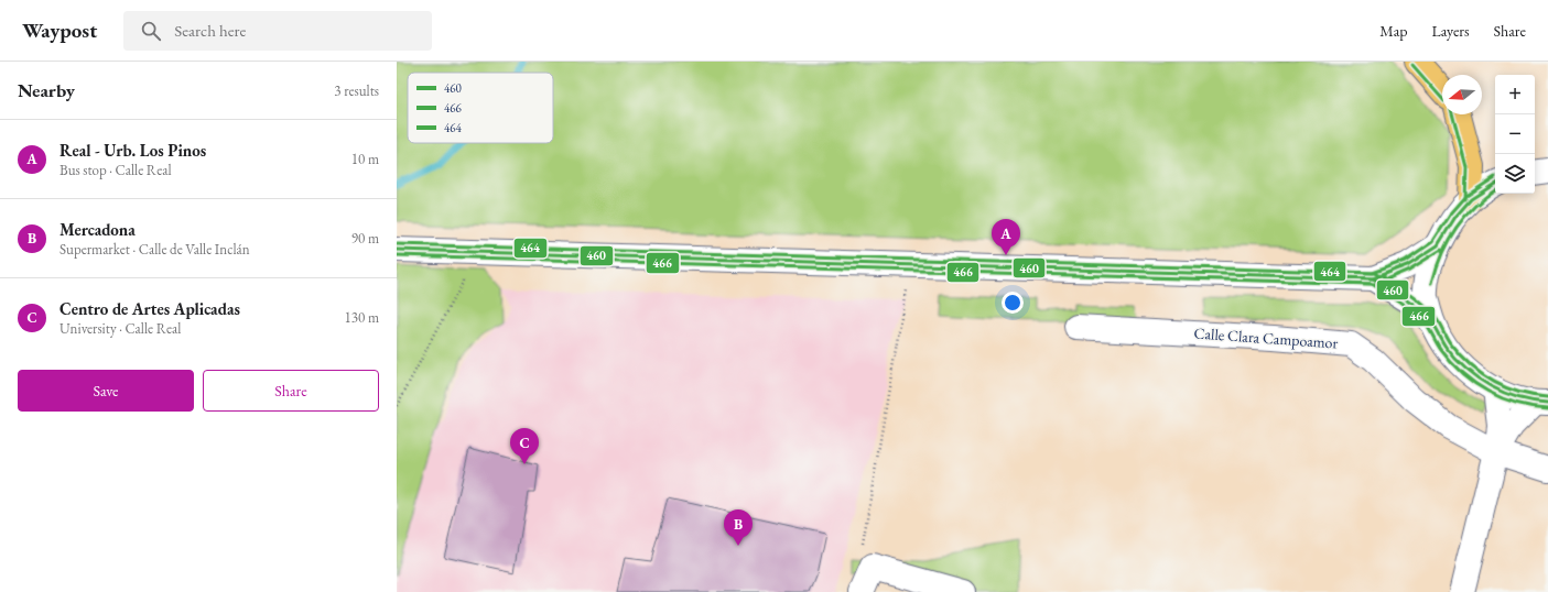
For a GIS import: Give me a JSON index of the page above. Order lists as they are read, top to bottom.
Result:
{
  "streets": {
    "street": ["Calle Clara Campoamor"]
  },
  "lines": ["transit line 466", "transit line 464", "transit line 460"],
  "legend": ["460", "466", "464"],
  "north": "left",
  "page": {
    "header": "Waypost",
    "search": "Search here",
    "nav": ["Map", "Layers", "Share"],
    "heading": ["Nearby", "3 results"],
    "map_buttons": ["+", "−"],
    "list": [
      {
        "mark": "A",
        "name": "Real - Urb. Los Pinos",
        "note": "Bus stop · Calle Real",
        "value": "10 m"
      },
      {
        "mark": "B",
        "name": "Mercadona",
        "note": "Supermarket · Calle de Valle Inclán",
        "value": "90 m"
      },
      {
        "mark": "C",
        "name": "Centro de Artes Aplicadas",
        "note": "University · Calle Real",
        "value": "130 m"
      }
    ],
    "pins": ["A", "C", "B"],
    "buttons": ["Save", "Share"]
  }
}
